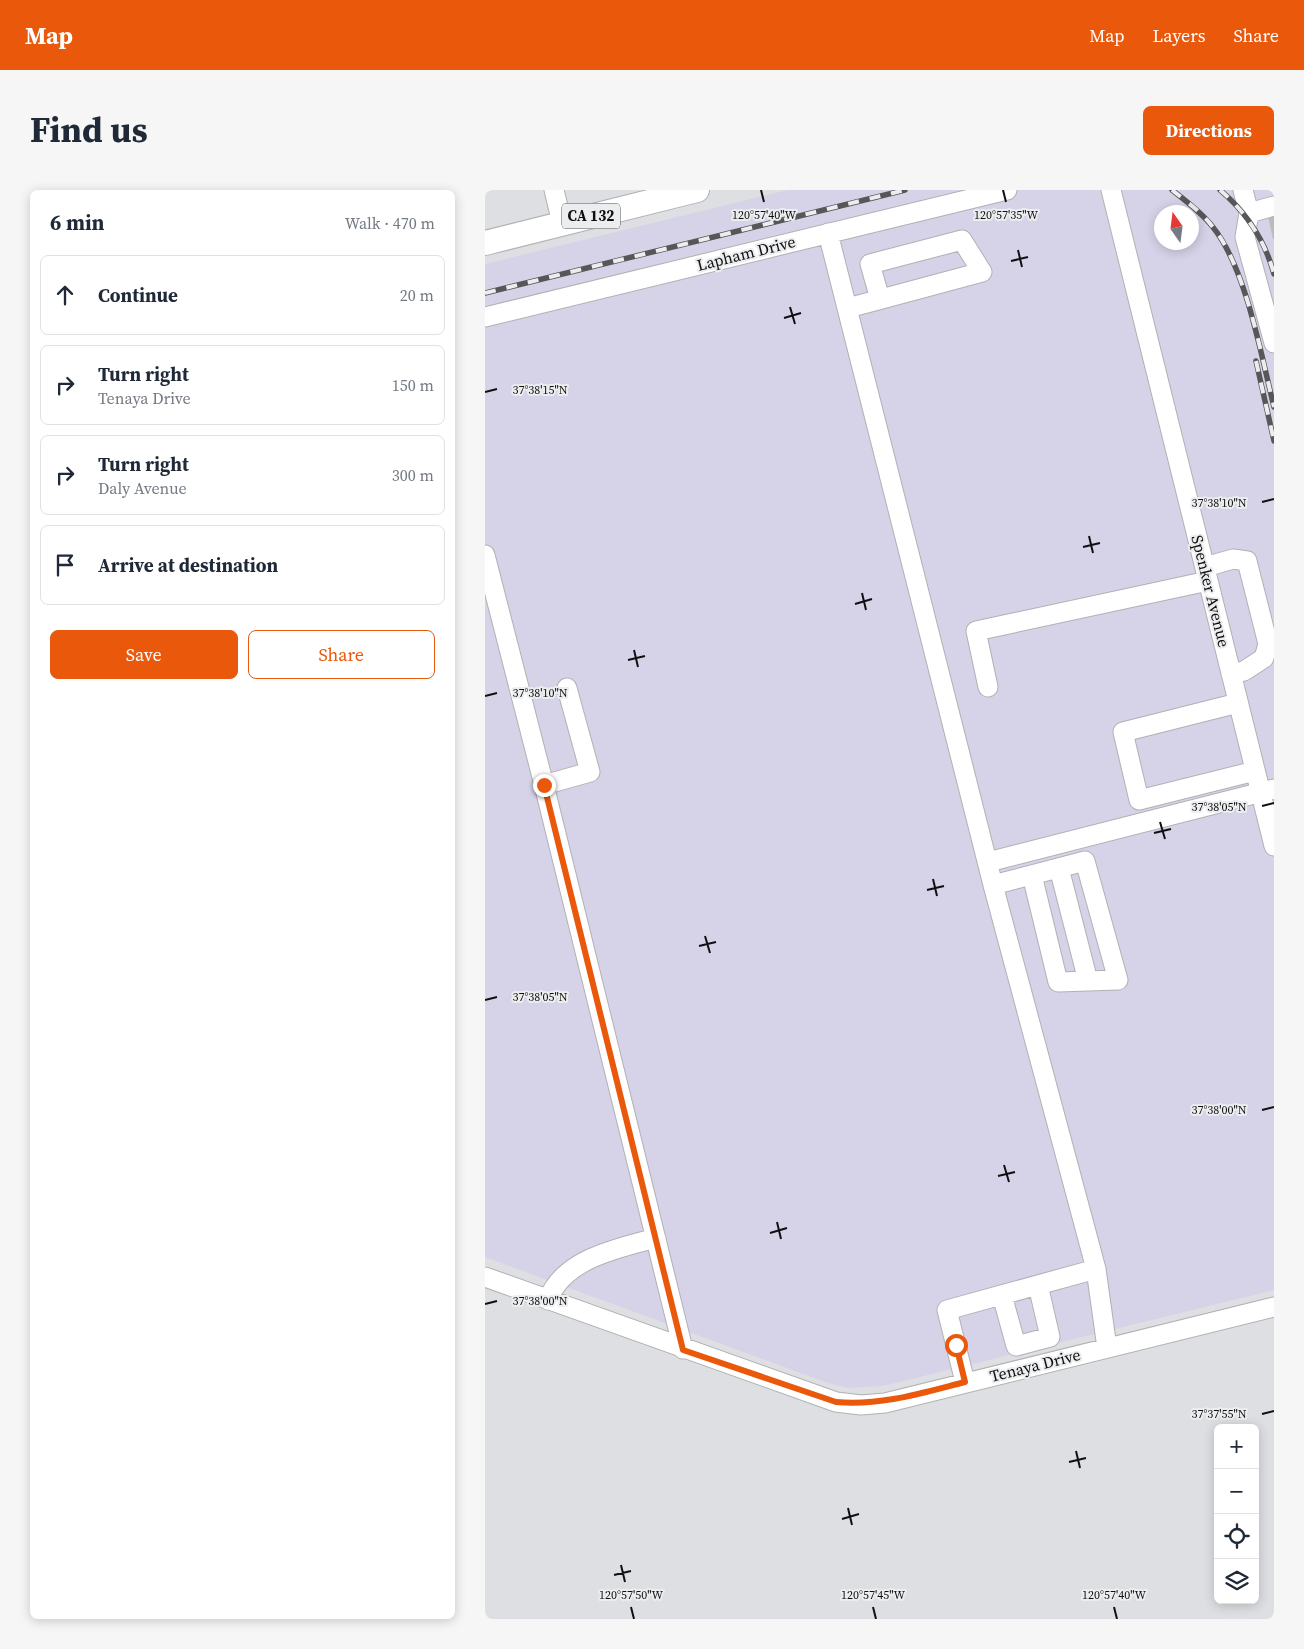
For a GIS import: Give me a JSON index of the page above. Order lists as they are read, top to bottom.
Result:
{
  "streets": {
    "main road": ["CA 132"],
    "street": ["Lapham Drive", "Spenker Avenue", "Tenaya Drive"]
  },
  "north": "top",
  "page": {
    "header": "Map",
    "nav": ["Map", "Layers", "Share"],
    "title": "Find us",
    "buttons": [
      "Directions",
      ["Save", "Share"]
    ],
    "heading": ["6 min", "Walk · 470 m"],
    "list": [
      ["Continue", "20 m"],
      ["Turn right", "Tenaya Drive", "150 m"],
      ["Turn right", "Daly Avenue", "300 m"],
      "Arrive at destination"
    ],
    "map_buttons": ["+", "−"]
  },
  "coordinates": [
    "120°57'40\"W",
    "120°57'35\"W",
    "37°38'15\"N",
    "37°38'10\"N",
    "37°38'05\"N",
    "37°38'00\"N",
    "37°37'55\"N",
    "120°57'50\"W",
    "120°57'45\"W"
  ]
}
